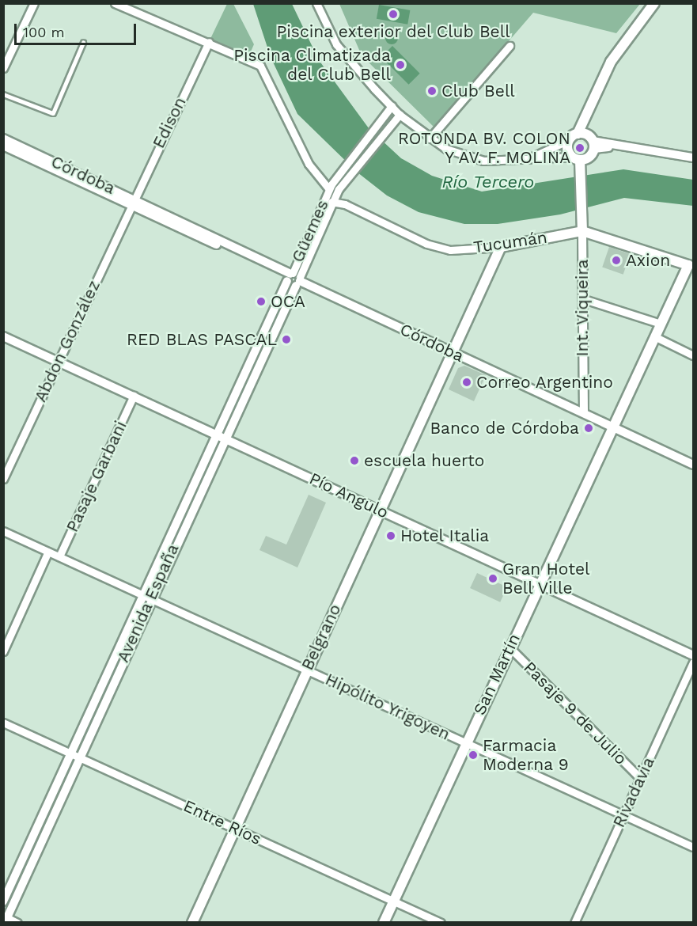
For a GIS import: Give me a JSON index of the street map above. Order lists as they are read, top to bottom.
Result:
{
  "streets": {
    "main road": ["Tucumán", "Belgrano", "San Martín"],
    "street": [
      "Edison",
      "Córdoba",
      "Güemes",
      "Int. Viqueira",
      "Abdon González",
      "Pasaje Garbani",
      "Pío Angulo",
      "Avenida España",
      "Hipólito Yrigoyen",
      "Pasaje 9 de Julio",
      "Rivadavia",
      "Entre Ríos"
    ]
  },
  "crossings": [
    ["Edison", "Córdoba"],
    ["Edison", "Abdon González"],
    ["Córdoba", "Güemes"],
    ["Córdoba", "Int. Viqueira"],
    ["Córdoba", "Abdon González"],
    ["Córdoba", "Avenida España"],
    ["Córdoba", "Belgrano"],
    ["Córdoba", "San Martín"],
    ["Güemes", "Tucumán"],
    ["Güemes", "Avenida España"],
    ["Tucumán", "Int. Viqueira"],
    ["Tucumán", "Belgrano"],
    ["Tucumán", "San Martín"],
    ["Abdon González", "Pío Angulo"],
    ["Pasaje Garbani", "Pío Angulo"],
    ["Pasaje Garbani", "Hipólito Yrigoyen"],
    ["Pío Angulo", "Avenida España"],
    ["Pío Angulo", "Belgrano"],
    ["Pío Angulo", "San Martín"],
    ["Avenida España", "Hipólito Yrigoyen"],
    ["Avenida España", "Entre Ríos"],
    ["Belgrano", "Hipólito Yrigoyen"],
    ["Belgrano", "Entre Ríos"],
    ["San Martín", "Hipólito Yrigoyen"],
    ["San Martín", "Pasaje 9 de Julio"],
    ["San Martín", "Entre Ríos"],
    ["Hipólito Yrigoyen", "Rivadavia"],
    ["Pasaje 9 de Julio", "Rivadavia"]
  ],
  "water": ["Río Tercero"],
  "places": [
    "Piscina exterior del Club Bell",
    "Piscina Climatizada del Club Bell",
    "Club Bell",
    "ROTONDA BV. COLON Y AV. F. MOLINA",
    "Axion",
    "OCA",
    "RED BLAS PASCAL",
    "Correo Argentino",
    "Banco de Córdoba",
    "escuela huerto",
    "Hotel Italia",
    "Gran Hotel Bell Ville",
    "Farmacia Moderna 9"
  ],
  "scale_bar": "100 m"
}
